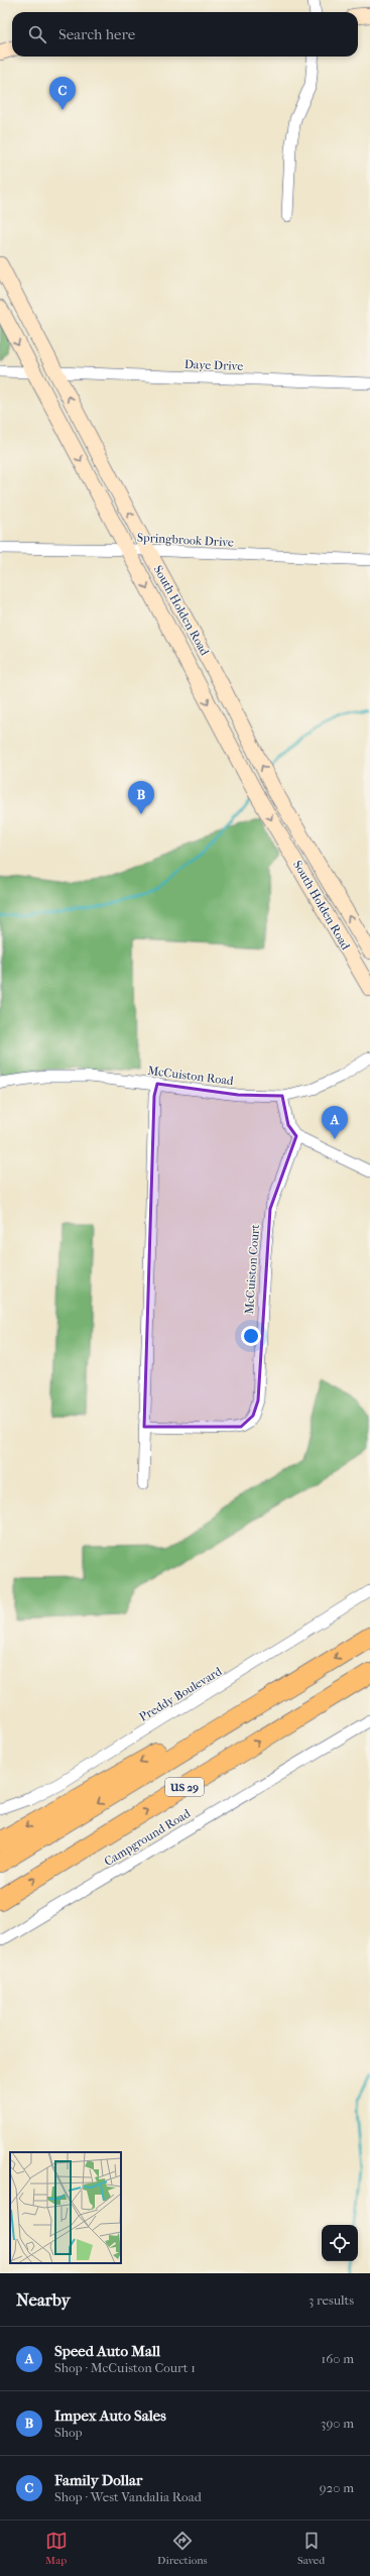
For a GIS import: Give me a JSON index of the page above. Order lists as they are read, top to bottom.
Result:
{
  "streets": {
    "highway": ["US 29"],
    "main road": ["South Holden Road"],
    "street": [
      "Daye Drive",
      "Springbrook Drive",
      "McCuiston Road",
      "McCuiston Court",
      "Preddy Boulevard",
      "Campground Road"
    ]
  },
  "crossings": [
    ["Daye Drive", "South Holden Road"],
    ["Springbrook Drive", "South Holden Road"]
  ],
  "page": {
    "search": "Search here",
    "pins": ["C", "B", "A"],
    "heading": ["Nearby", "3 results"],
    "list": [
      {
        "mark": "A",
        "name": "Speed Auto Mall",
        "note": "Shop · McCuiston Court 1",
        "value": "160 m"
      },
      {
        "mark": "B",
        "name": "Impex Auto Sales",
        "note": "Shop",
        "value": "390 m"
      },
      {
        "mark": "C",
        "name": "Family Dollar",
        "note": "Shop · West Vandalia Road",
        "value": "920 m"
      }
    ],
    "nav": ["Map", "Directions", "Saved"]
  }
}
